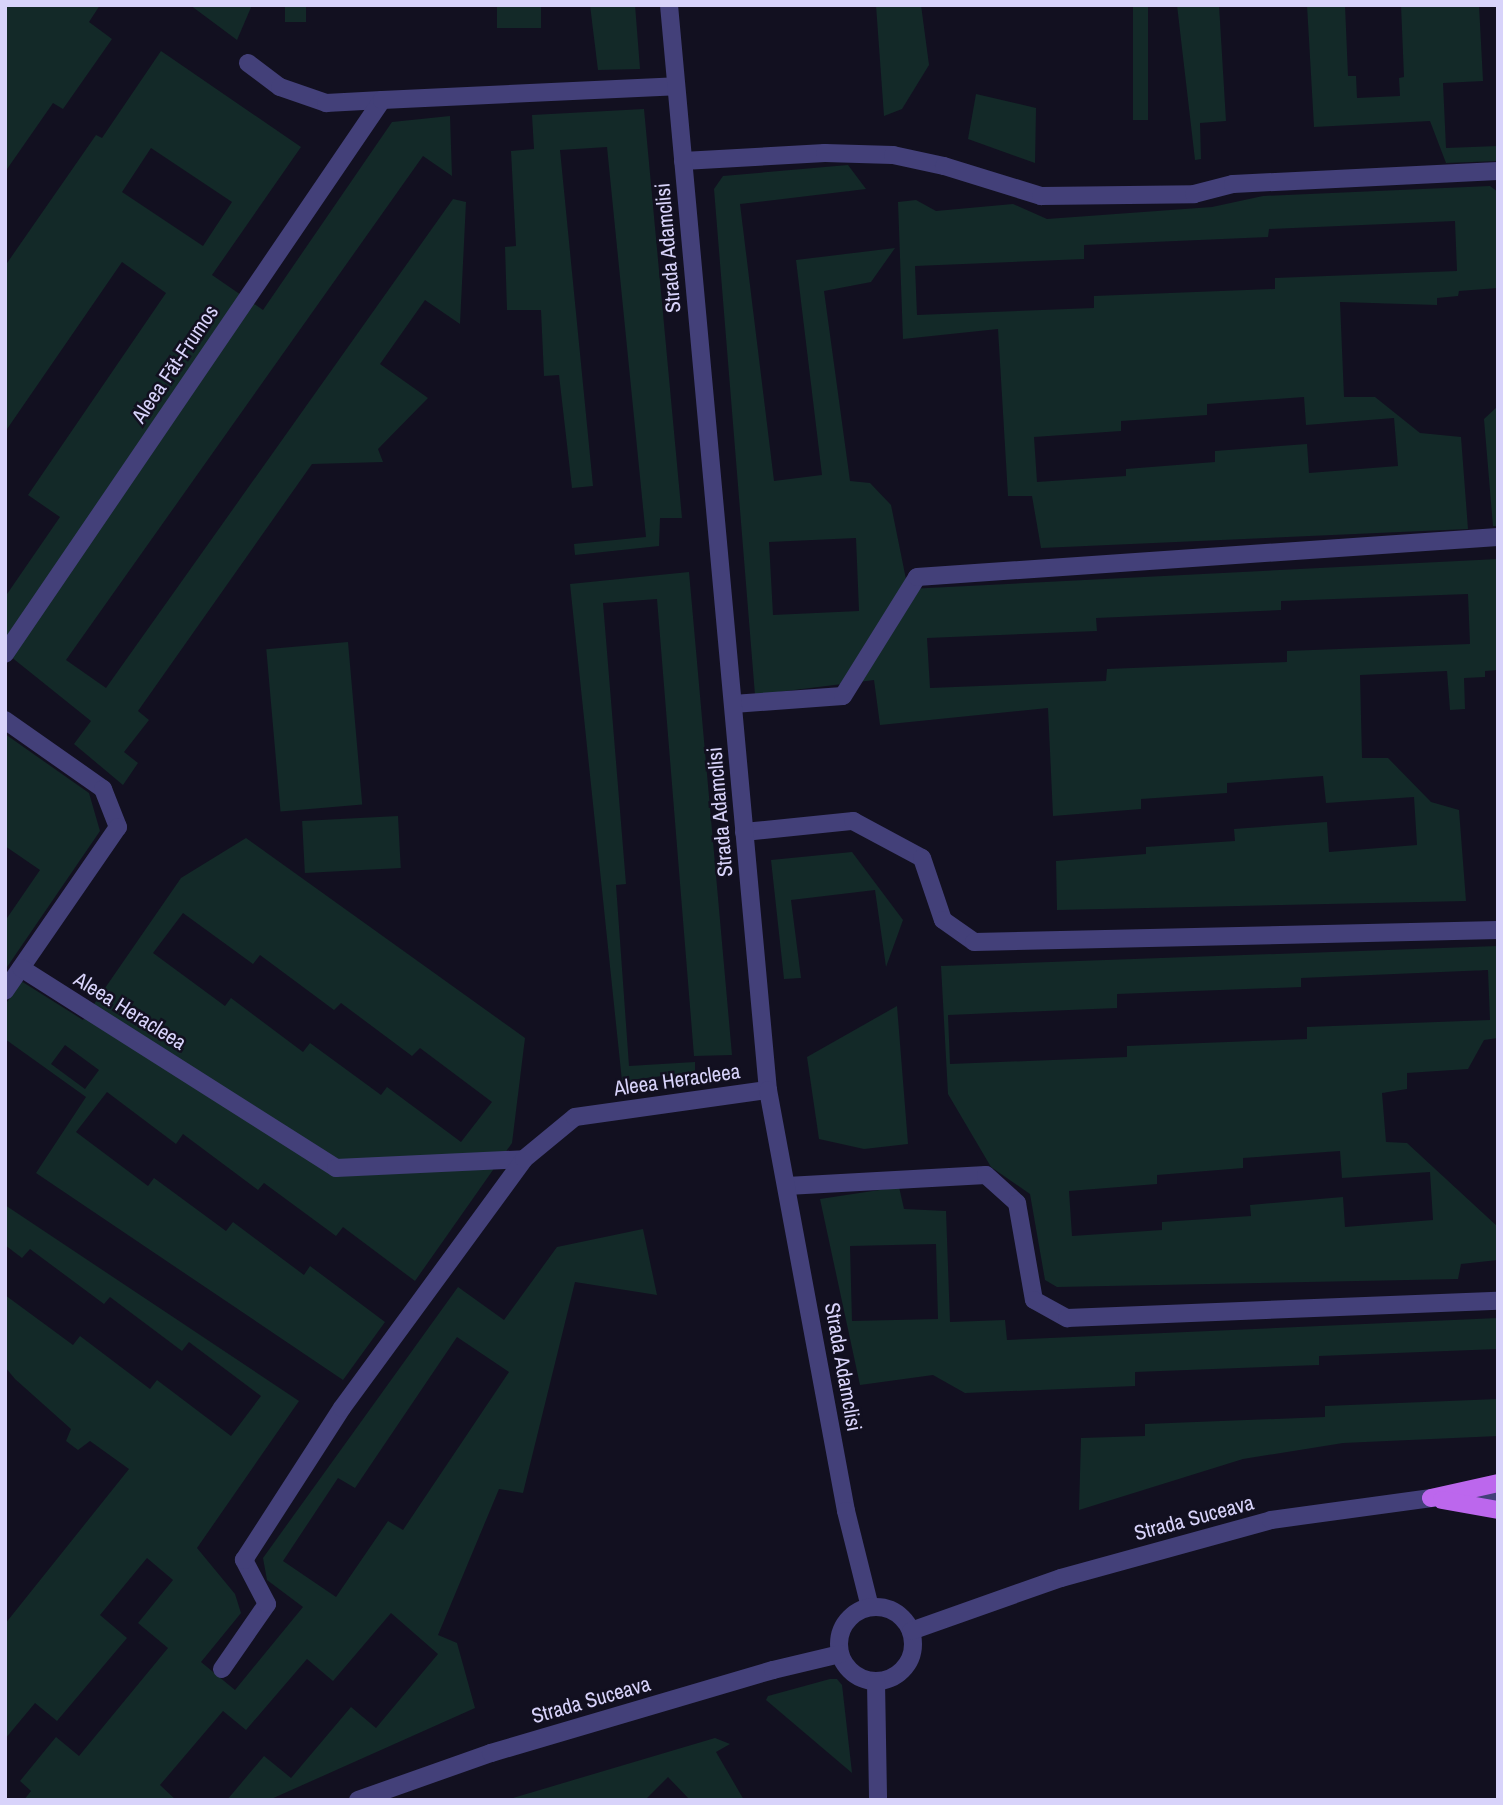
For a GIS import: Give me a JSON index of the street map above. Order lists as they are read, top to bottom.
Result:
{
  "streets": {
    "street": [
      "Strada Adamclisi",
      "Aleea Făt-Frumos",
      "Aleea Heracleea",
      "Strada Suceava"
    ]
  },
  "crossings": [
    ["Strada Adamclisi", "Aleea Heracleea"],
    ["Strada Adamclisi", "Strada Suceava"]
  ]
}
